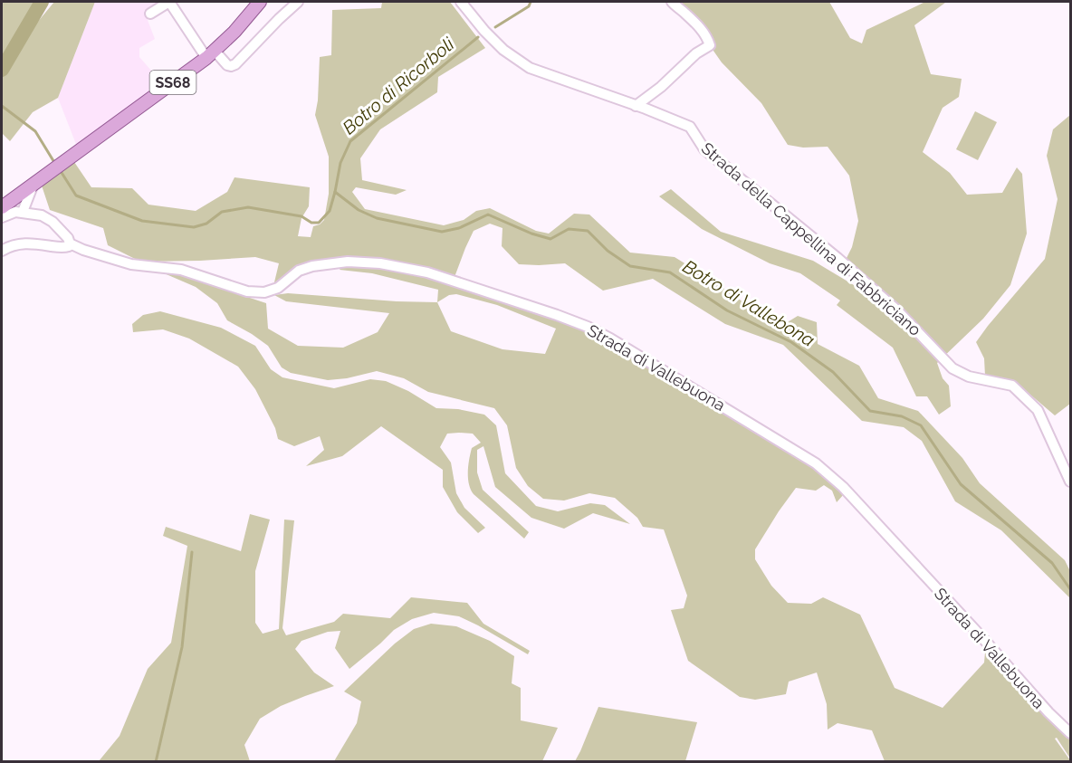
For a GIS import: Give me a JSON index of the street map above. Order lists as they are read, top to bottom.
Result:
{
  "streets": {
    "main road": ["SS68"],
    "street": ["Strada della Cappellina di Fabbriciano", "Strada di Vallebuona"]
  },
  "water": ["Botro di Ricorboli", "Botro di Vallebona"]
}
